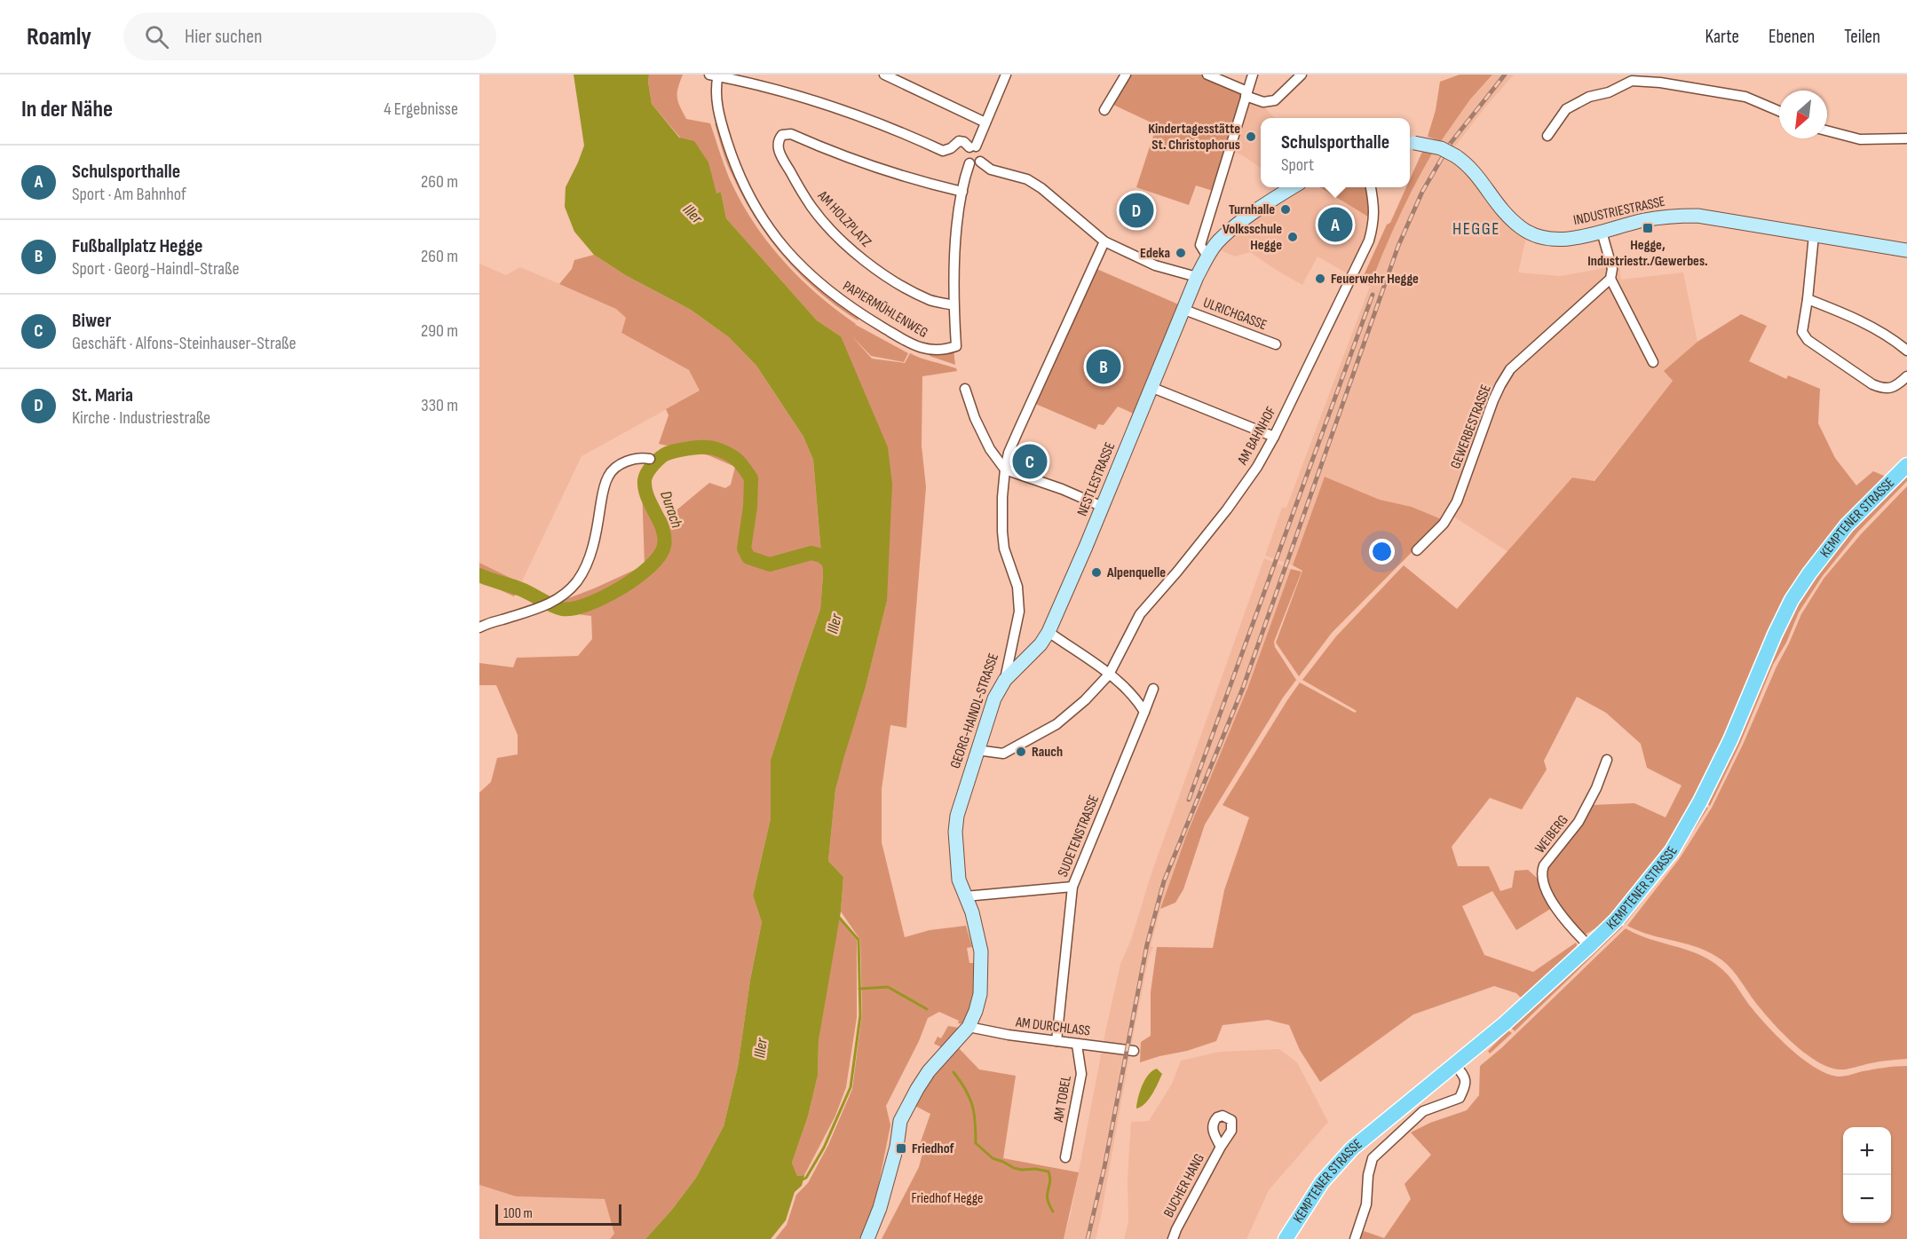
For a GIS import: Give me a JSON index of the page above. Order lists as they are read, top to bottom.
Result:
{
  "streets": {
    "main road": ["KEMPTENER STRASSE"],
    "street": [
      "INDUSTRIESTRASSE",
      "AM HOLZPLATZ",
      "PAPIERMÜHLENWEG",
      "ULRICHGASSE",
      "GEWERBESTRASSE",
      "AM BAHNHOF",
      "NESTLESTRASSE",
      "GEORG-HAINDL-STRASSE",
      "WEIBERG",
      "SUDETENSTRASSE",
      "AM DURCHLASS",
      "AM TOBEL",
      "BUCHER HANG"
    ]
  },
  "crossings": [
    ["AM HOLZPLATZ", "PAPIERMÜHLENWEG"],
    ["ULRICHGASSE", "NESTLESTRASSE"],
    ["AM BAHNHOF", "GEORG-HAINDL-STRASSE"],
    ["NESTLESTRASSE", "GEORG-HAINDL-STRASSE"],
    ["KEMPTENER STRASSE", "WEIBERG"],
    ["GEORG-HAINDL-STRASSE", "AM DURCHLASS"],
    ["SUDETENSTRASSE", "AM DURCHLASS"],
    ["AM DURCHLASS", "AM TOBEL"]
  ],
  "districts": ["HEGGE"],
  "water": ["Iller", "Durach"],
  "parks": ["Friedhof Hegge"],
  "places": {
    "other": [
      "Kindertagesstätte St. Christophorus",
      "Turnhalle",
      "Volksschule Hegge",
      "Edeka",
      "Feuerwehr Hegge",
      "Alpenquelle",
      "Rauch"
    ],
    "transit": ["Hegge, Industriestr./Gewerbes.", "Friedhof"]
  },
  "scale_bar": "100 m",
  "north": "bottom left",
  "page": {
    "header": "Roamly",
    "search": "Hier suchen",
    "nav": ["Karte", "Ebenen", "Teilen"],
    "heading": ["In der Nähe", "4 Ergebnisse"],
    "popup": ["Schulsporthalle", "Sport"],
    "list": [
      {
        "mark": "A",
        "name": "Schulsporthalle",
        "note": "Sport · Am Bahnhof",
        "value": "260 m"
      },
      {
        "mark": "B",
        "name": "Fußballplatz Hegge",
        "note": "Sport · Georg-Haindl-Straße",
        "value": "260 m"
      },
      {
        "mark": "C",
        "name": "Biwer",
        "note": "Geschäft · Alfons-Steinhauser-Straße",
        "value": "290 m"
      },
      {
        "mark": "D",
        "name": "St. Maria",
        "note": "Kirche · Industriestraße",
        "value": "330 m"
      }
    ],
    "pins": [
      "D",
      "A",
      "B",
      "C"
    ],
    "map_buttons": ["+", "−"],
    "scale": "100 m"
  }
}
